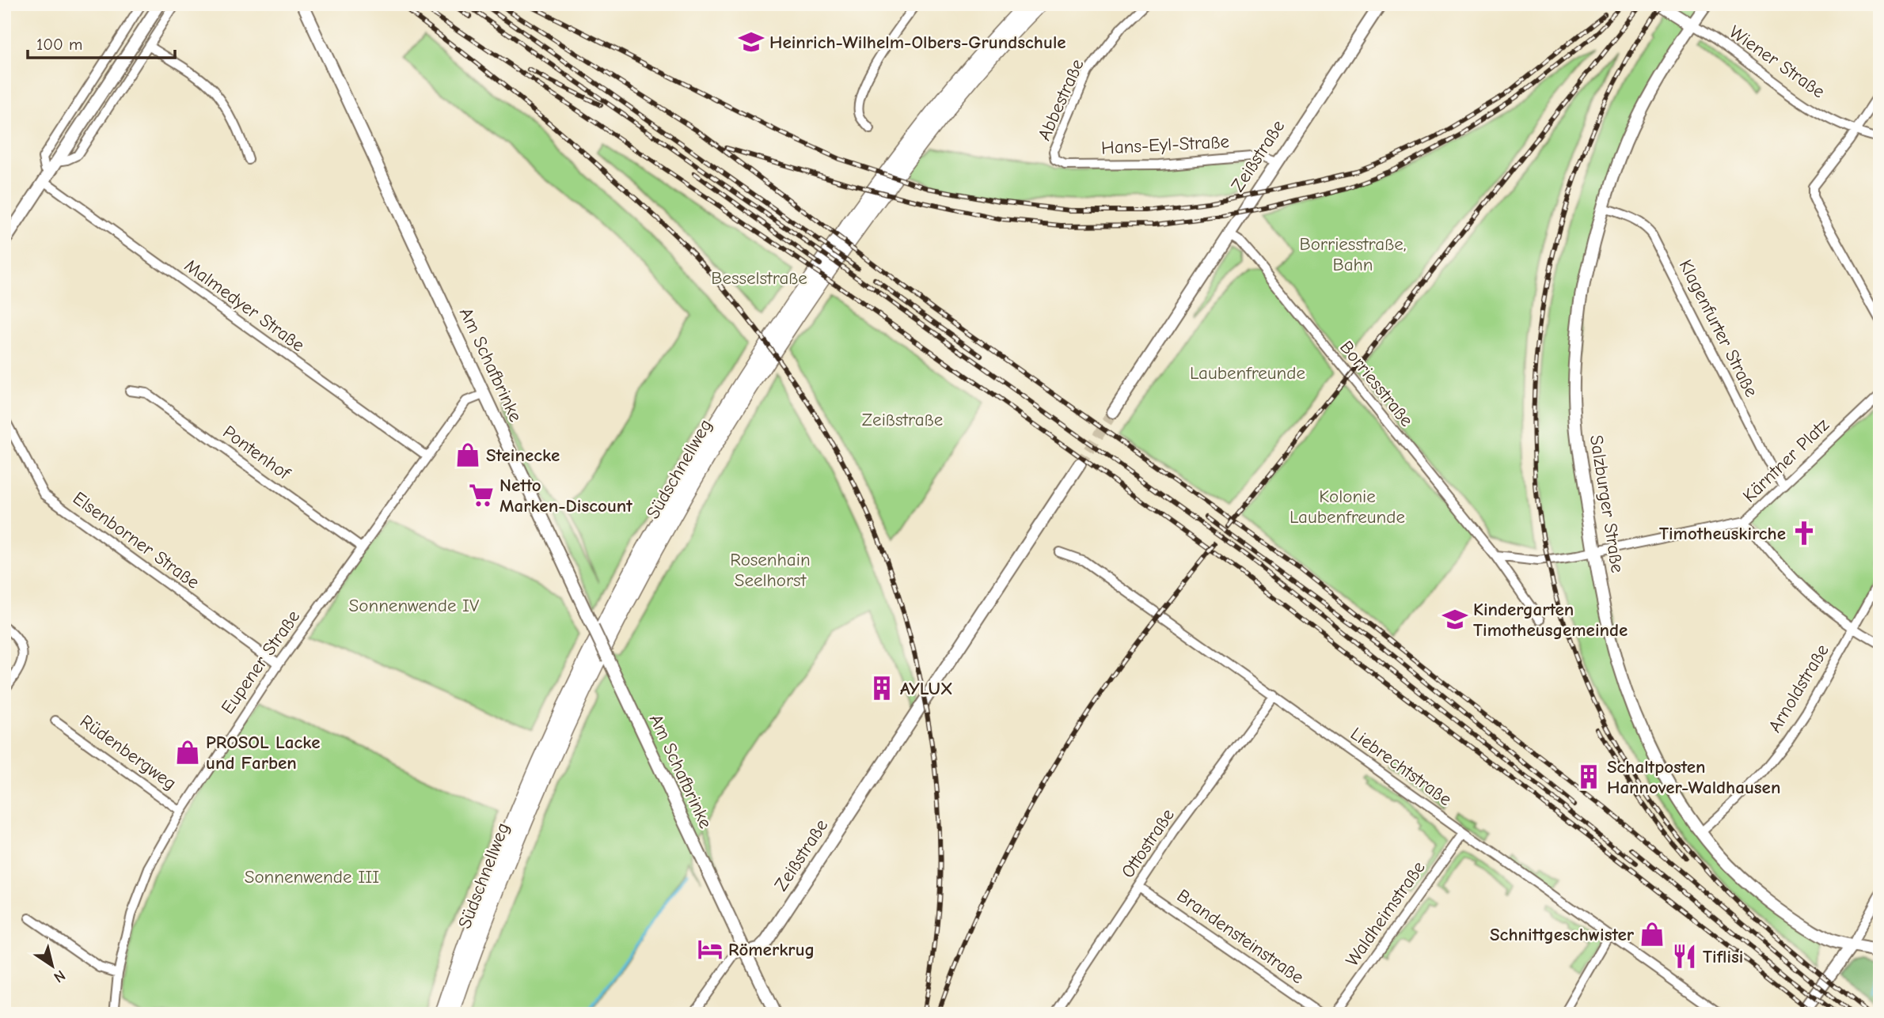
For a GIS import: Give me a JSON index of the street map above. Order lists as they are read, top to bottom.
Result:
{
  "streets": {
    "highway": ["Südschnellweg"],
    "street": [
      "Wiener Straße",
      "Abbestraße",
      "Hans-Eyl-Straße",
      "Zeißstraße",
      "Malmedyer Straße",
      "Klagenfurter Straße",
      "Am Schafbrinke",
      "Borriesstraße",
      "Pontenhof",
      "Kärntner Platz",
      "Salzburger Straße",
      "Elsenborner Straße",
      "Eupener Straße",
      "Arnoldstraße",
      "Rüdenbergweg",
      "Liebrechtstraße",
      "Ottostraße",
      "Waldheimstraße",
      "Brandensteinstraße"
    ]
  },
  "crossings": [
    ["Wiener Straße", "Salzburger Straße"],
    ["Abbestraße", "Hans-Eyl-Straße"],
    ["Hans-Eyl-Straße", "Zeißstraße"],
    ["Zeißstraße", "Am Schafbrinke"],
    ["Zeißstraße", "Borriesstraße"],
    ["Malmedyer Straße", "Eupener Straße"],
    ["Klagenfurter Straße", "Kärntner Platz"],
    ["Klagenfurter Straße", "Salzburger Straße"],
    ["Am Schafbrinke", "Eupener Straße"],
    ["Pontenhof", "Eupener Straße"],
    ["Kärntner Platz", "Arnoldstraße"],
    ["Salzburger Straße", "Arnoldstraße"],
    ["Elsenborner Straße", "Eupener Straße"],
    ["Eupener Straße", "Rüdenbergweg"],
    ["Liebrechtstraße", "Ottostraße"],
    ["Liebrechtstraße", "Waldheimstraße"],
    ["Ottostraße", "Brandensteinstraße"]
  ],
  "parks": [
    "Borriesstraße, Bahn",
    "Besselstraße",
    "Laubenfreunde",
    "Zeißstraße",
    "Kolonie Laubenfreunde",
    "Rosenhain Seelhorst",
    "Sonnenwende IV",
    "Sonnenwende III"
  ],
  "places": {
    "school or university": ["Heinrich-Wilhelm-Olbers-Grundschule", "Kindergarten Timotheusgemeinde"],
    "shop": ["Steinecke", "PROSOL Lacke und Farben", "Schnittgeschwister"],
    "supermarket": ["Netto Marken-Discount"],
    "church": ["Timotheuskirche"],
    "building": ["AYLUX", "Schaltposten Hannover-Waldhausen"],
    "hotel": ["Römerkrug"],
    "restaurant": ["Tiflisi"]
  },
  "scale_bar": "100 m",
  "north": "bottom right"
}
